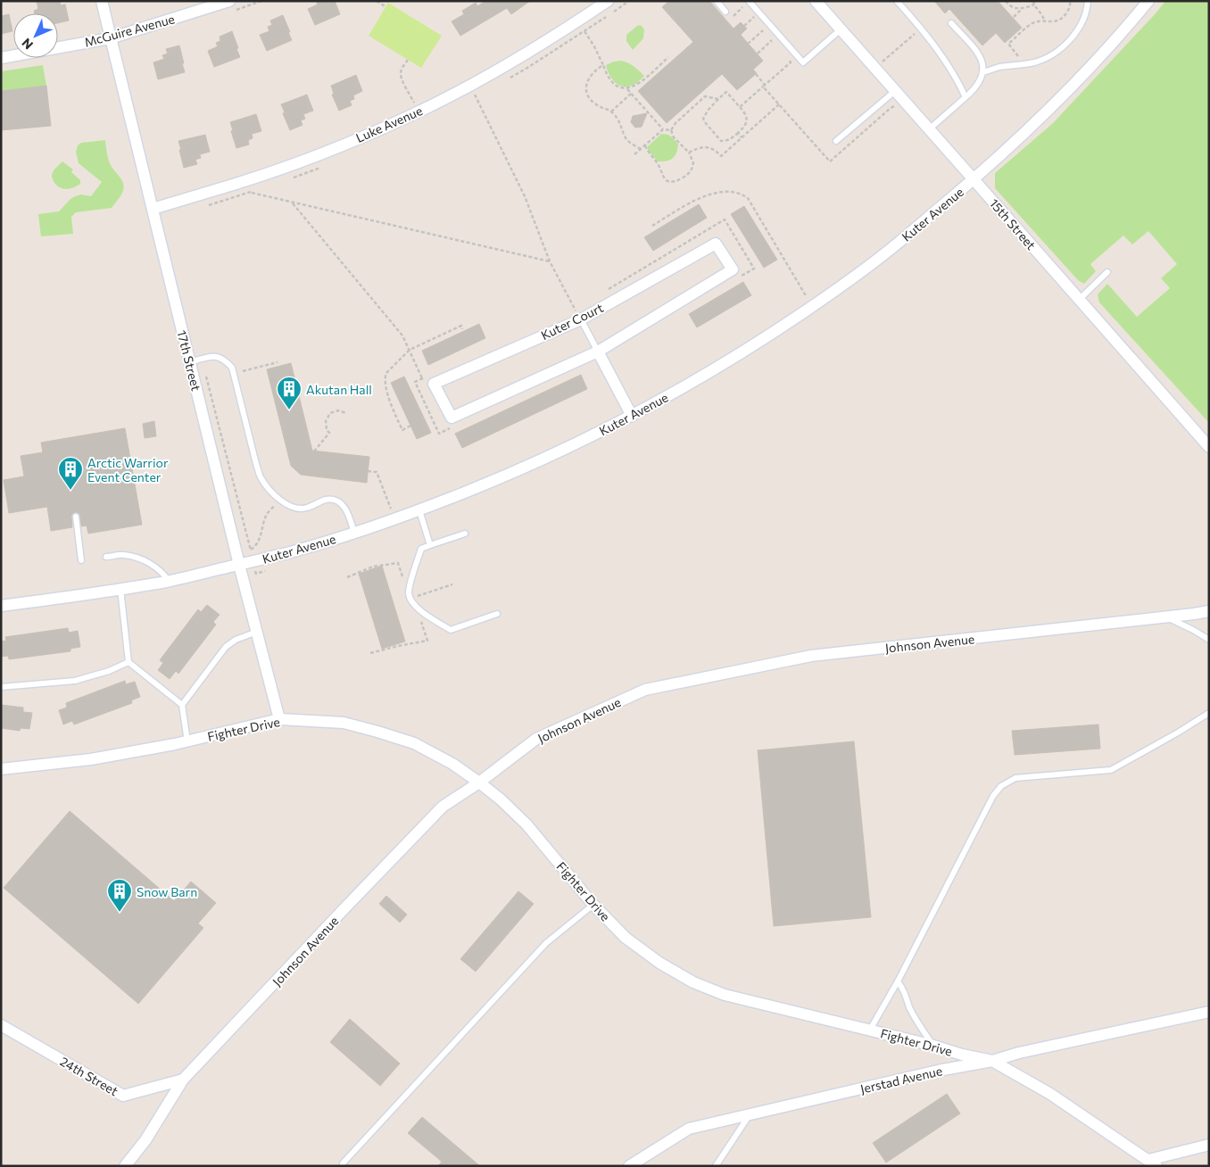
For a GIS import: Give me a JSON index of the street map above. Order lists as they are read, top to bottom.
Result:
{
  "streets": {
    "street": [
      "McGuire Avenue",
      "Luke Avenue",
      "Kuter Avenue",
      "15th Street",
      "Kuter Court",
      "17th Street",
      "Johnson Avenue",
      "Fighter Drive",
      "24th Street",
      "Jerstad Avenue"
    ]
  },
  "crossings": [
    ["McGuire Avenue", "17th Street"],
    ["Luke Avenue", "17th Street"],
    ["Kuter Avenue", "15th Street"],
    ["Kuter Avenue", "17th Street"],
    ["17th Street", "Fighter Drive"],
    ["Johnson Avenue", "Fighter Drive"],
    ["Johnson Avenue", "24th Street"],
    ["Fighter Drive", "Jerstad Avenue"]
  ],
  "places": {
    "building": ["Akutan Hall", "Arctic Warrior Event Center", "Snow Barn"]
  },
  "north": "bottom left"
}
